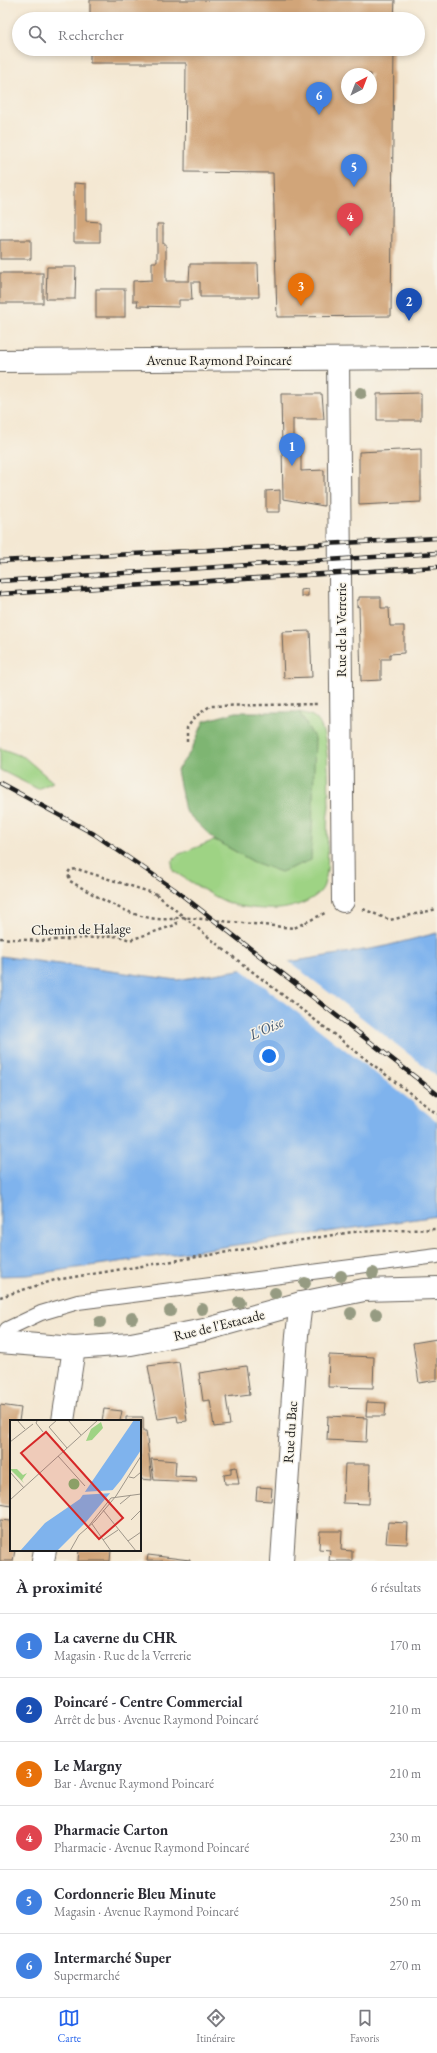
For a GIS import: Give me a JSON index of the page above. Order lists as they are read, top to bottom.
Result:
{
  "streets": {
    "street": [
      "Avenue Raymond Poincaré",
      "Rue de la Verrerie",
      "Rue de l'Estacade",
      "Rue du Bac"
    ],
    "path": ["Chemin de Halage"]
  },
  "crossings": [
    ["Avenue Raymond Poincaré", "Rue de la Verrerie"],
    ["Rue de l'Estacade", "Rue du Bac"]
  ],
  "water": ["L'Oise"],
  "north": "top right",
  "page": {
    "search": "Rechercher",
    "pins": [
      "6",
      "5",
      "4",
      "3",
      "2",
      "1"
    ],
    "heading": ["À proximité", "6 résultats"],
    "list": [
      {
        "mark": "1",
        "name": "La caverne du CHR",
        "note": "Magasin · Rue de la Verrerie",
        "value": "170 m"
      },
      {
        "mark": "2",
        "name": "Poincaré - Centre Commercial",
        "note": "Arrêt de bus · Avenue Raymond Poincaré",
        "value": "210 m"
      },
      {
        "mark": "3",
        "name": "Le Margny",
        "note": "Bar · Avenue Raymond Poincaré",
        "value": "210 m"
      },
      {
        "mark": "4",
        "name": "Pharmacie Carton",
        "note": "Pharmacie · Avenue Raymond Poincaré",
        "value": "230 m"
      },
      {
        "mark": "5",
        "name": "Cordonnerie Bleu Minute",
        "note": "Magasin · Avenue Raymond Poincaré",
        "value": "250 m"
      },
      {
        "mark": "6",
        "name": "Intermarché Super",
        "note": "Supermarché",
        "value": "270 m"
      }
    ],
    "nav": ["Carte", "Itinéraire", "Favoris"]
  }
}
